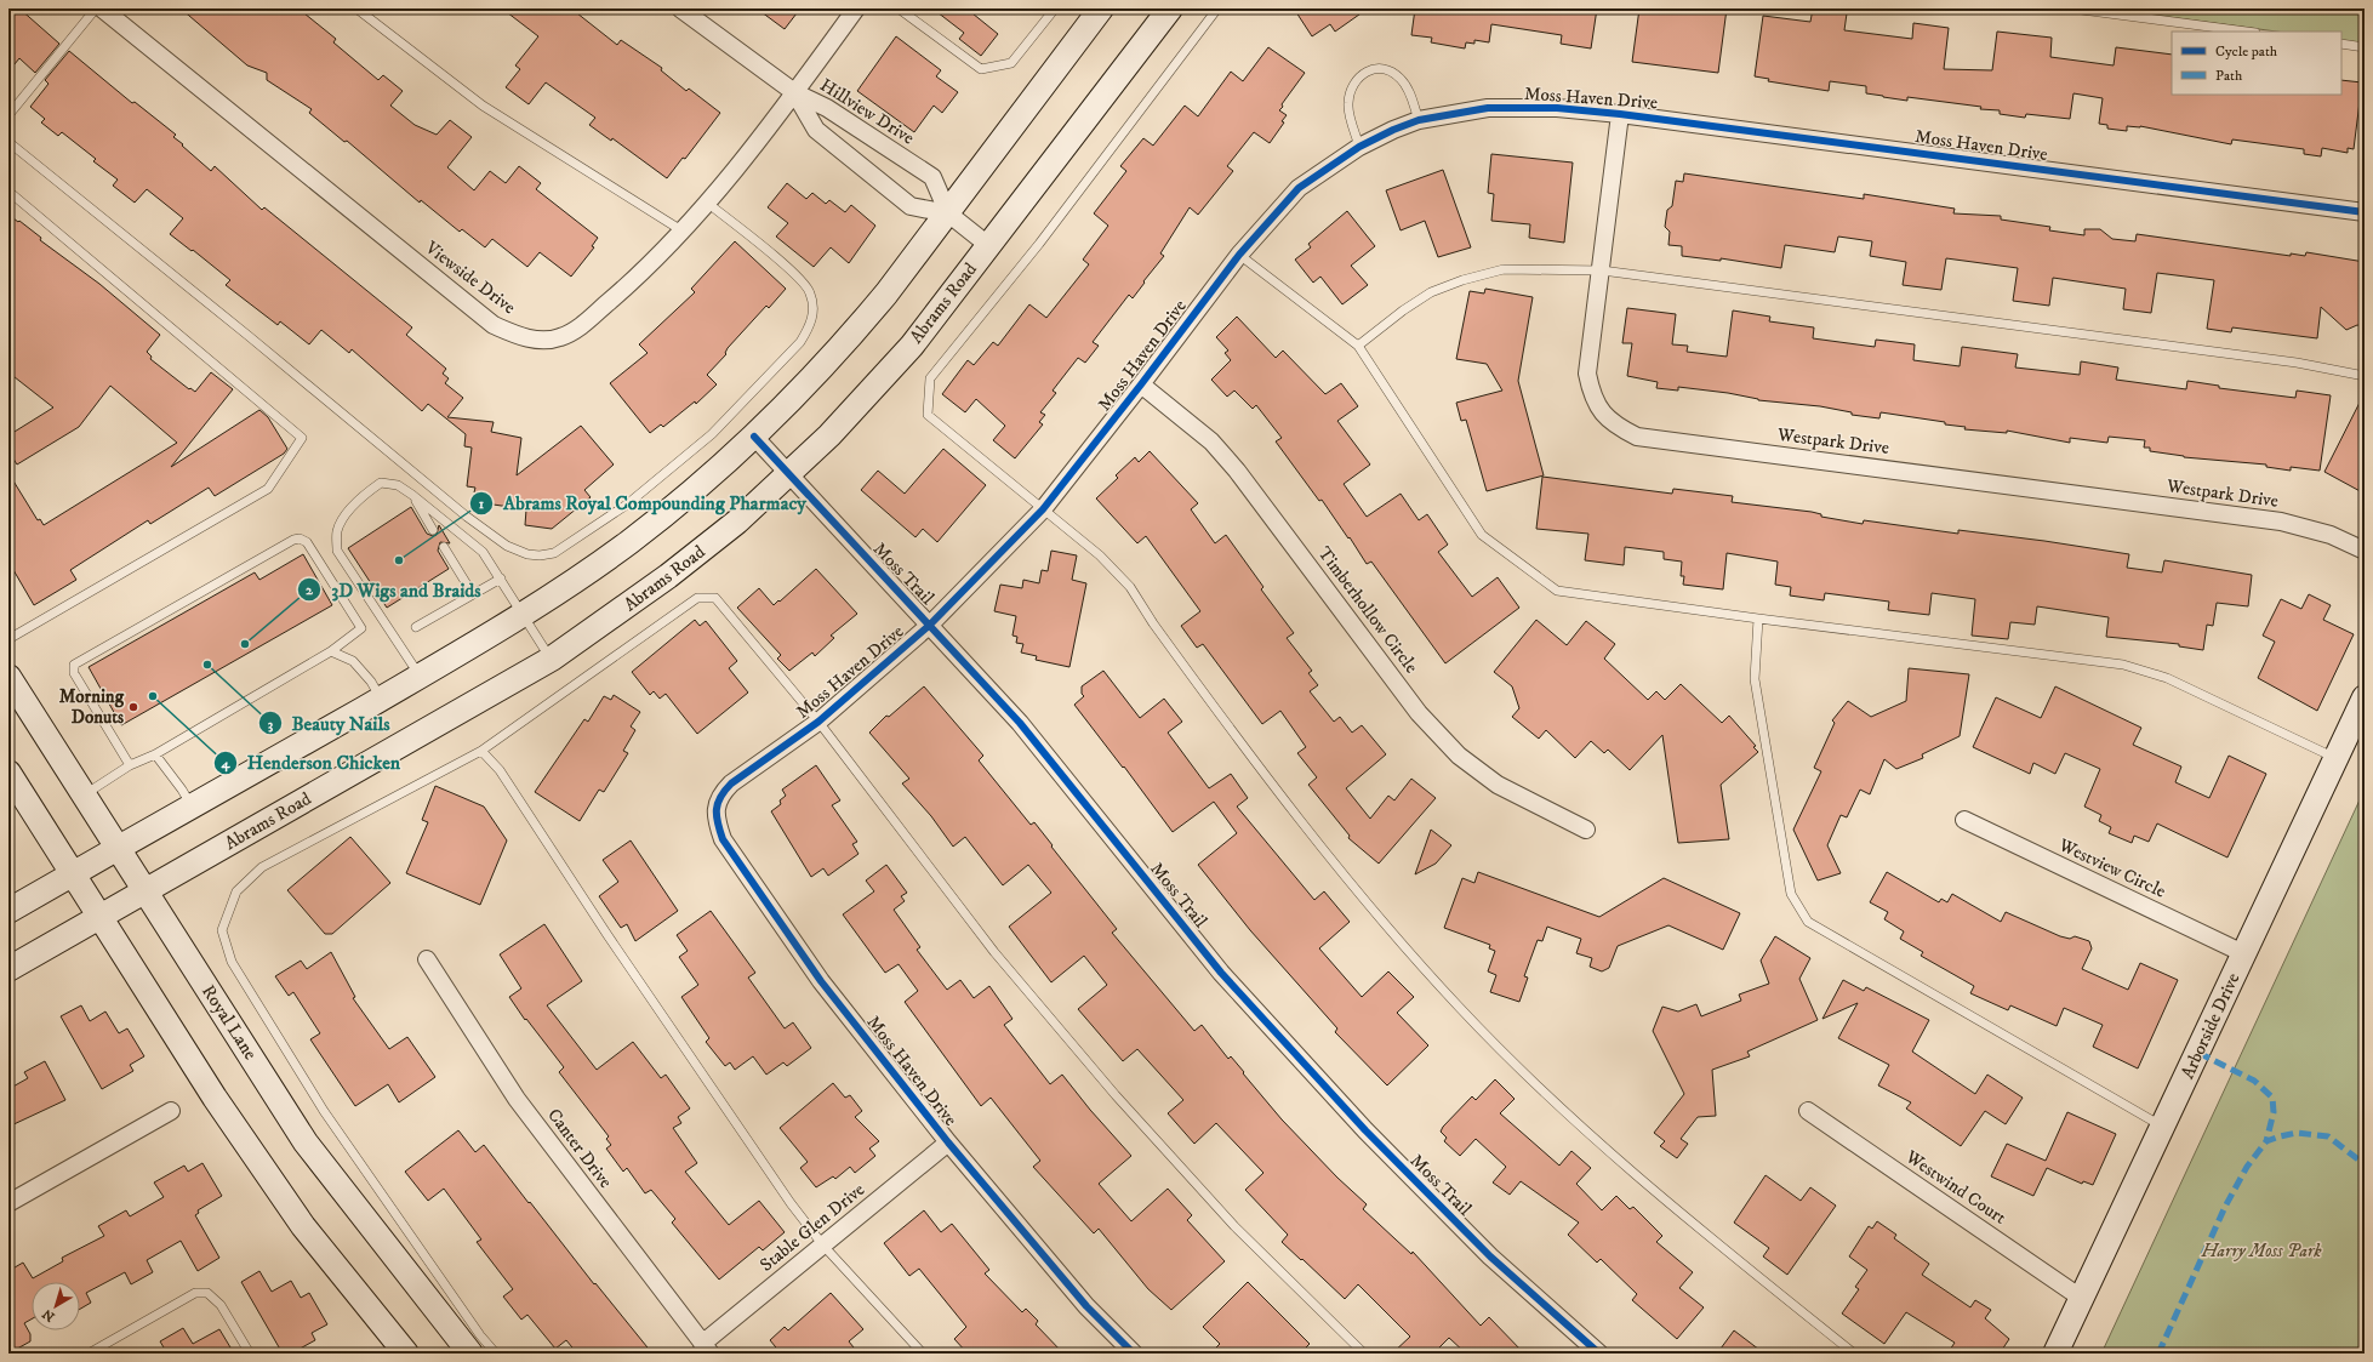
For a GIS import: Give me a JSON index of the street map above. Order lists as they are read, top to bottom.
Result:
{
  "streets": {
    "main road": ["Abrams Road", "Royal Lane", "Arborside Drive"],
    "street": [
      "Moss Haven Drive",
      "Hillview Drive",
      "Viewside Drive",
      "Westpark Drive",
      "Moss Trail",
      "Timberhollow Circle",
      "Westview Circle",
      "Canter Drive",
      "Westwind Court",
      "Stable Glen Drive"
    ]
  },
  "crossings": [
    ["Moss Haven Drive", "Westpark Drive"],
    ["Moss Haven Drive", "Moss Trail"],
    ["Moss Haven Drive", "Timberhollow Circle"],
    ["Moss Haven Drive", "Stable Glen Drive"],
    ["Hillview Drive", "Viewside Drive"],
    ["Hillview Drive", "Abrams Road"],
    ["Abrams Road", "Moss Trail"],
    ["Abrams Road", "Royal Lane"],
    ["Westview Circle", "Arborside Drive"],
    ["Arborside Drive", "Westwind Court"],
    ["Canter Drive", "Stable Glen Drive"]
  ],
  "parks": ["Harry Moss Park"],
  "places": [
    "Abrams Royal Compounding Pharmacy",
    "3D Wigs and Braids",
    "Beauty Nails",
    "Henderson Chicken",
    "Morning Donuts"
  ],
  "legend": ["Cycle path", "Path"],
  "north": "bottom left"
}
